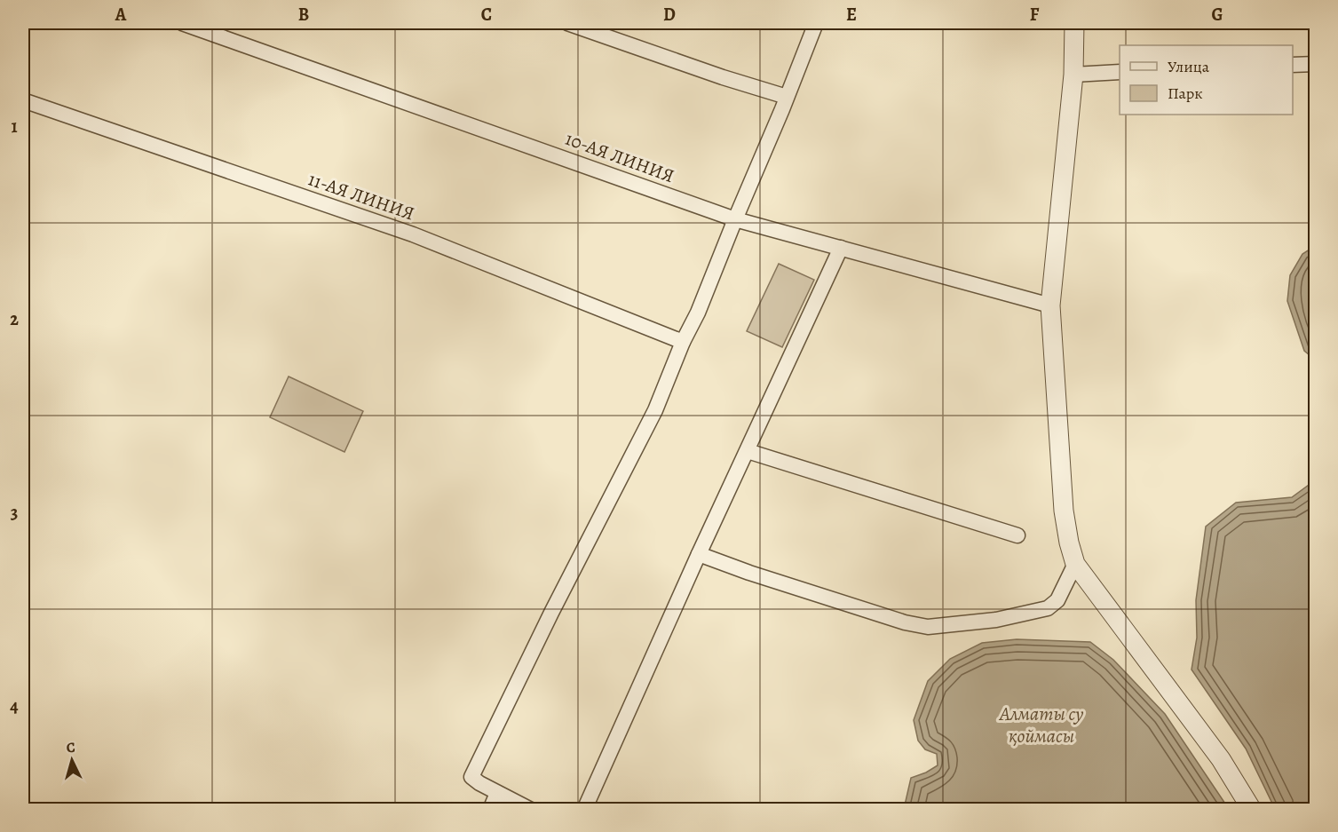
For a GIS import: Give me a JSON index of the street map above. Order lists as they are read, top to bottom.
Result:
{
  "streets": {
    "street": ["10-АЯ ЛИНИЯ", "11-АЯ ЛИНИЯ"]
  },
  "water": ["Алматы су қоймасы"],
  "legend": ["Улица", "Парк"],
  "north": "top",
  "grid": {
    "columns": [
      "A",
      "B",
      "C",
      "D",
      "E",
      "F",
      "G"
    ],
    "rows": [
      "1",
      "2",
      "3",
      "4"
    ]
  }
}
